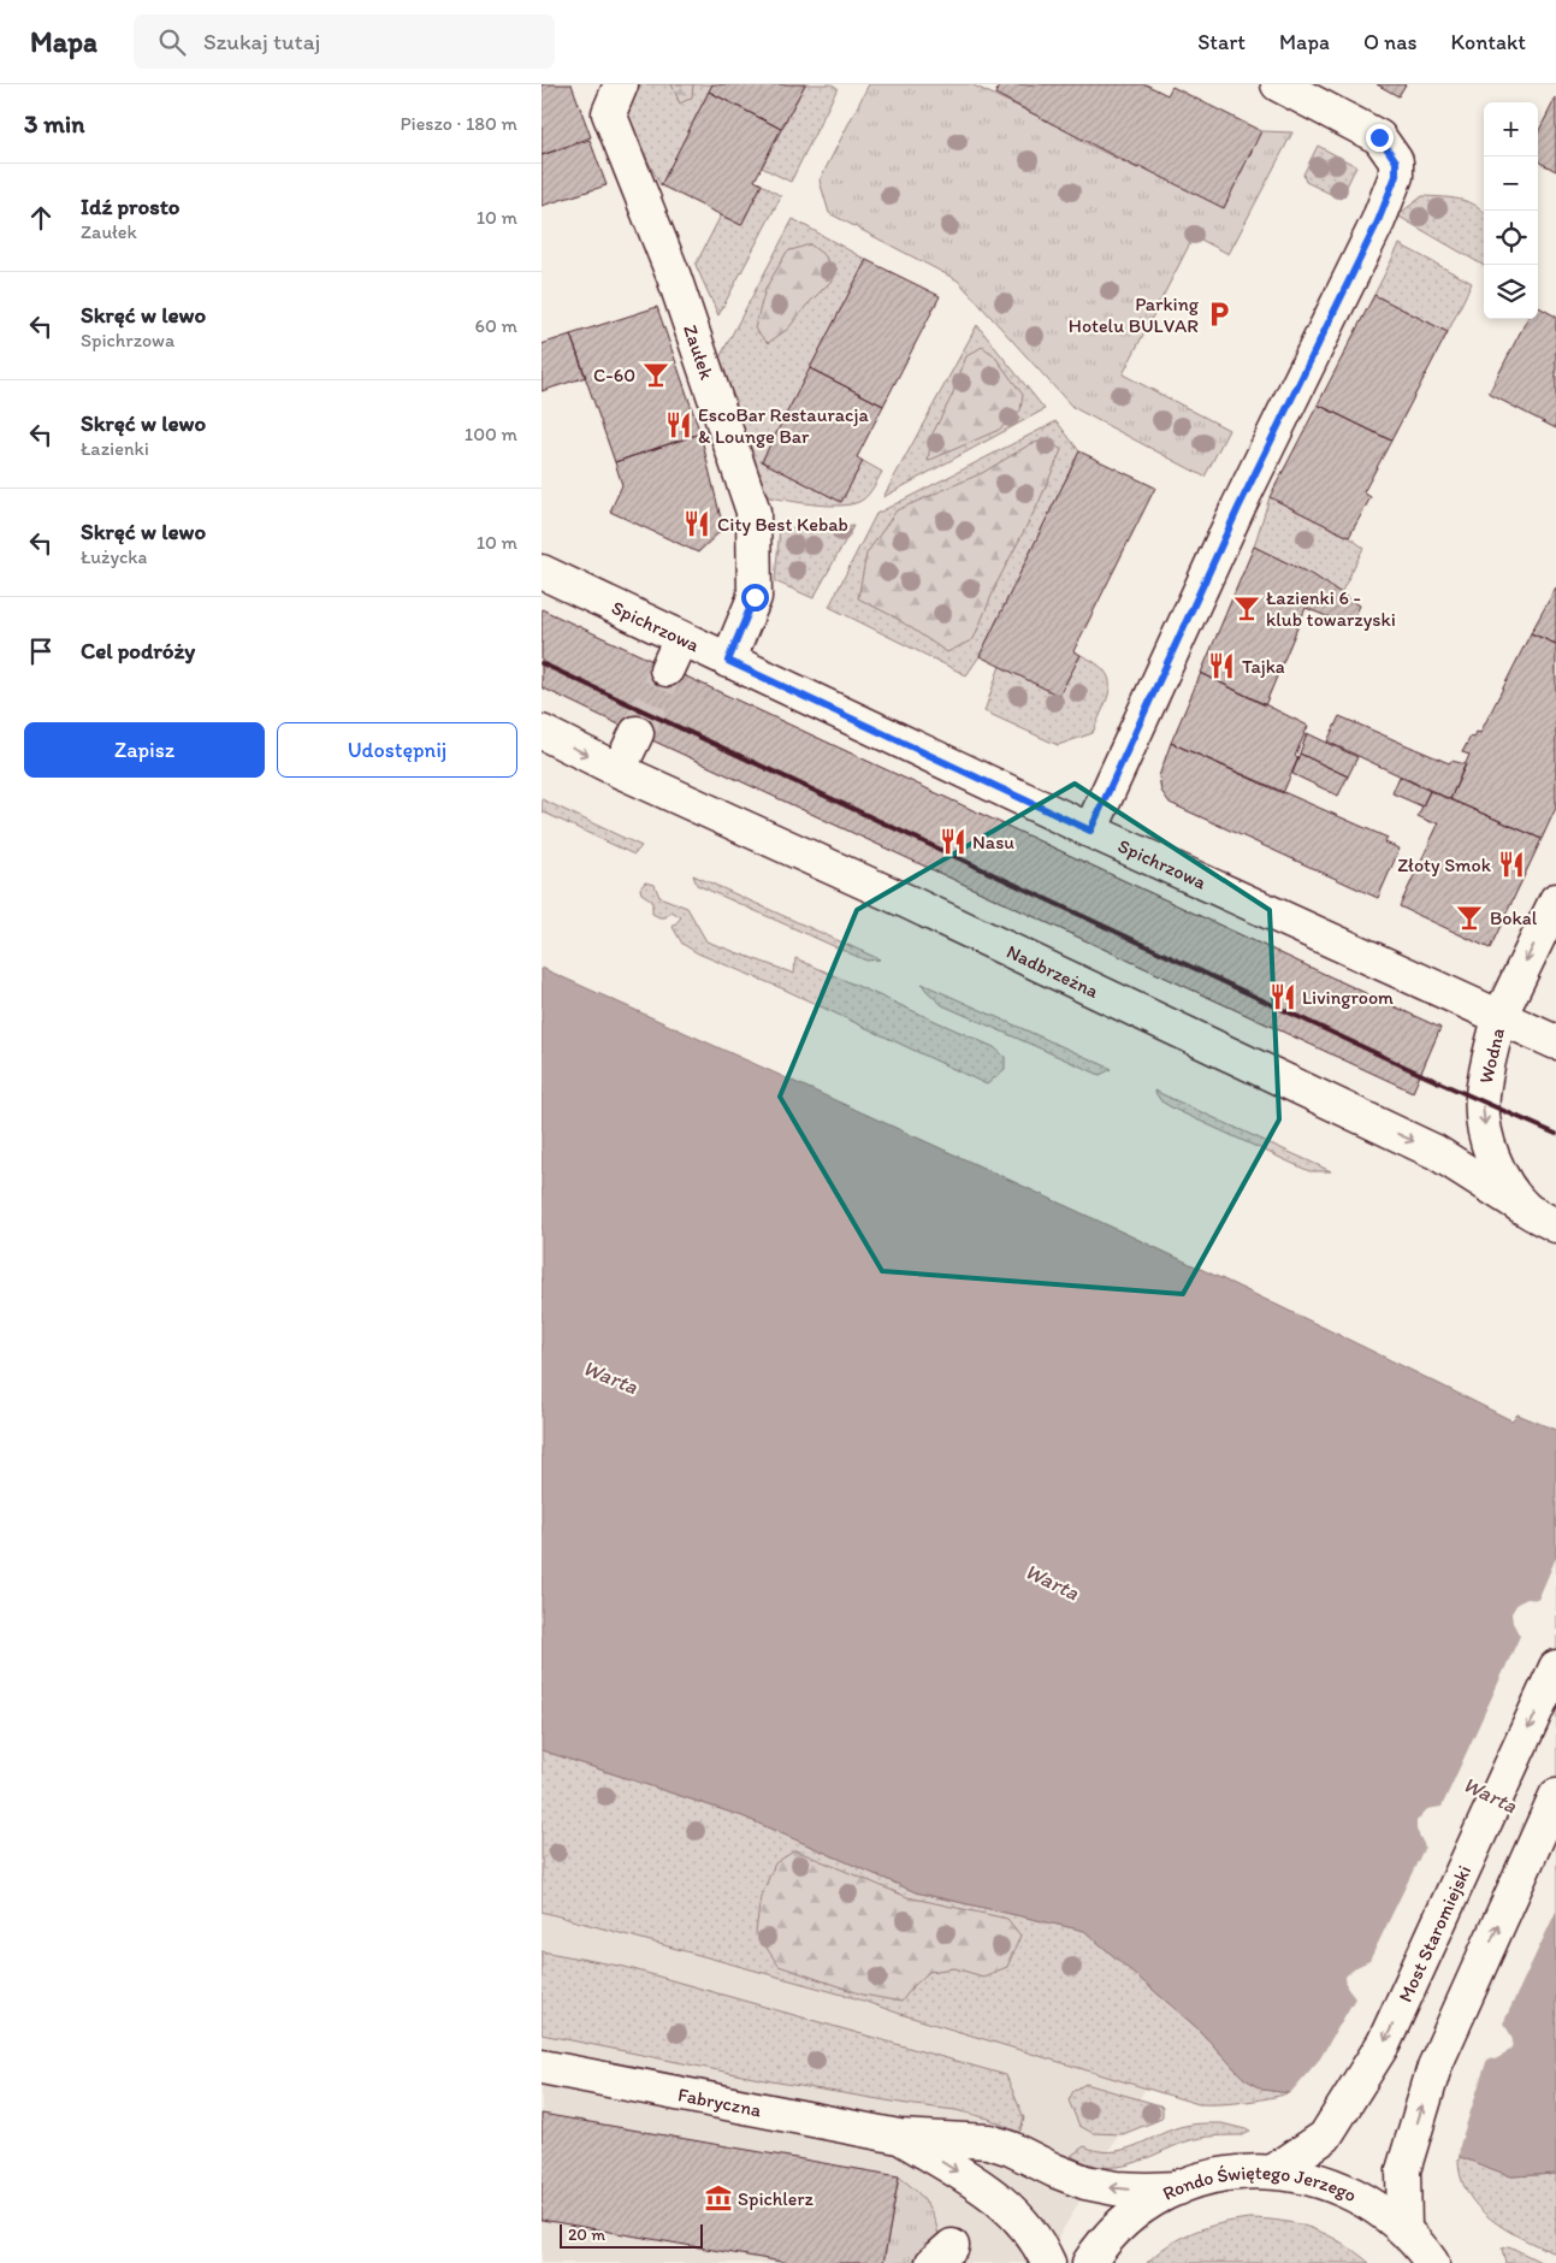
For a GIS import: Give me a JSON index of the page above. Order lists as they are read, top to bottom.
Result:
{
  "streets": {
    "street": [
      "Zaułek",
      "Spichrzowa",
      "Nadbrzeżna",
      "Wodna",
      "Most Staromiejski",
      "Fabryczna",
      "Rondo Świętego Jerzego"
    ]
  },
  "crossings": [
    ["Zaułek", "Spichrzowa"],
    ["Spichrzowa", "Wodna"],
    ["Nadbrzeżna", "Wodna"],
    ["Most Staromiejski", "Rondo Świętego Jerzego"],
    ["Fabryczna", "Rondo Świętego Jerzego"]
  ],
  "one_way": ["Nadbrzeżna", "Wodna"],
  "water": ["Warta"],
  "places": {
    "parking": ["Parking Hotelu BULVAR"],
    "bar": ["C-60", "Łazienki 6 - klub towarzyski", "Bokal"],
    "restaurant": [
      "EscoBar Restauracja & Lounge Bar",
      "City Best Kebab",
      "Tajka",
      "Nasu",
      "Złoty Smok",
      "Livingroom"
    ],
    "museum": ["Spichlerz"]
  },
  "scale_bar": "20 m",
  "page": {
    "header": "Mapa",
    "search": "Szukaj tutaj",
    "nav": [
      "Start",
      "Mapa",
      "O nas",
      "Kontakt"
    ],
    "heading": ["3 min", "Pieszo · 180 m"],
    "map_buttons": ["+", "−"],
    "list": [
      ["Idź prosto", "Zaułek", "10 m"],
      ["Skręć w lewo", "Spichrzowa", "60 m"],
      ["Skręć w lewo", "Łazienki", "100 m"],
      ["Skręć w lewo", "Łużycka", "10 m"],
      "Cel podróży"
    ],
    "buttons": ["Zapisz", "Udostępnij"],
    "scale": "20 m"
  }
}
